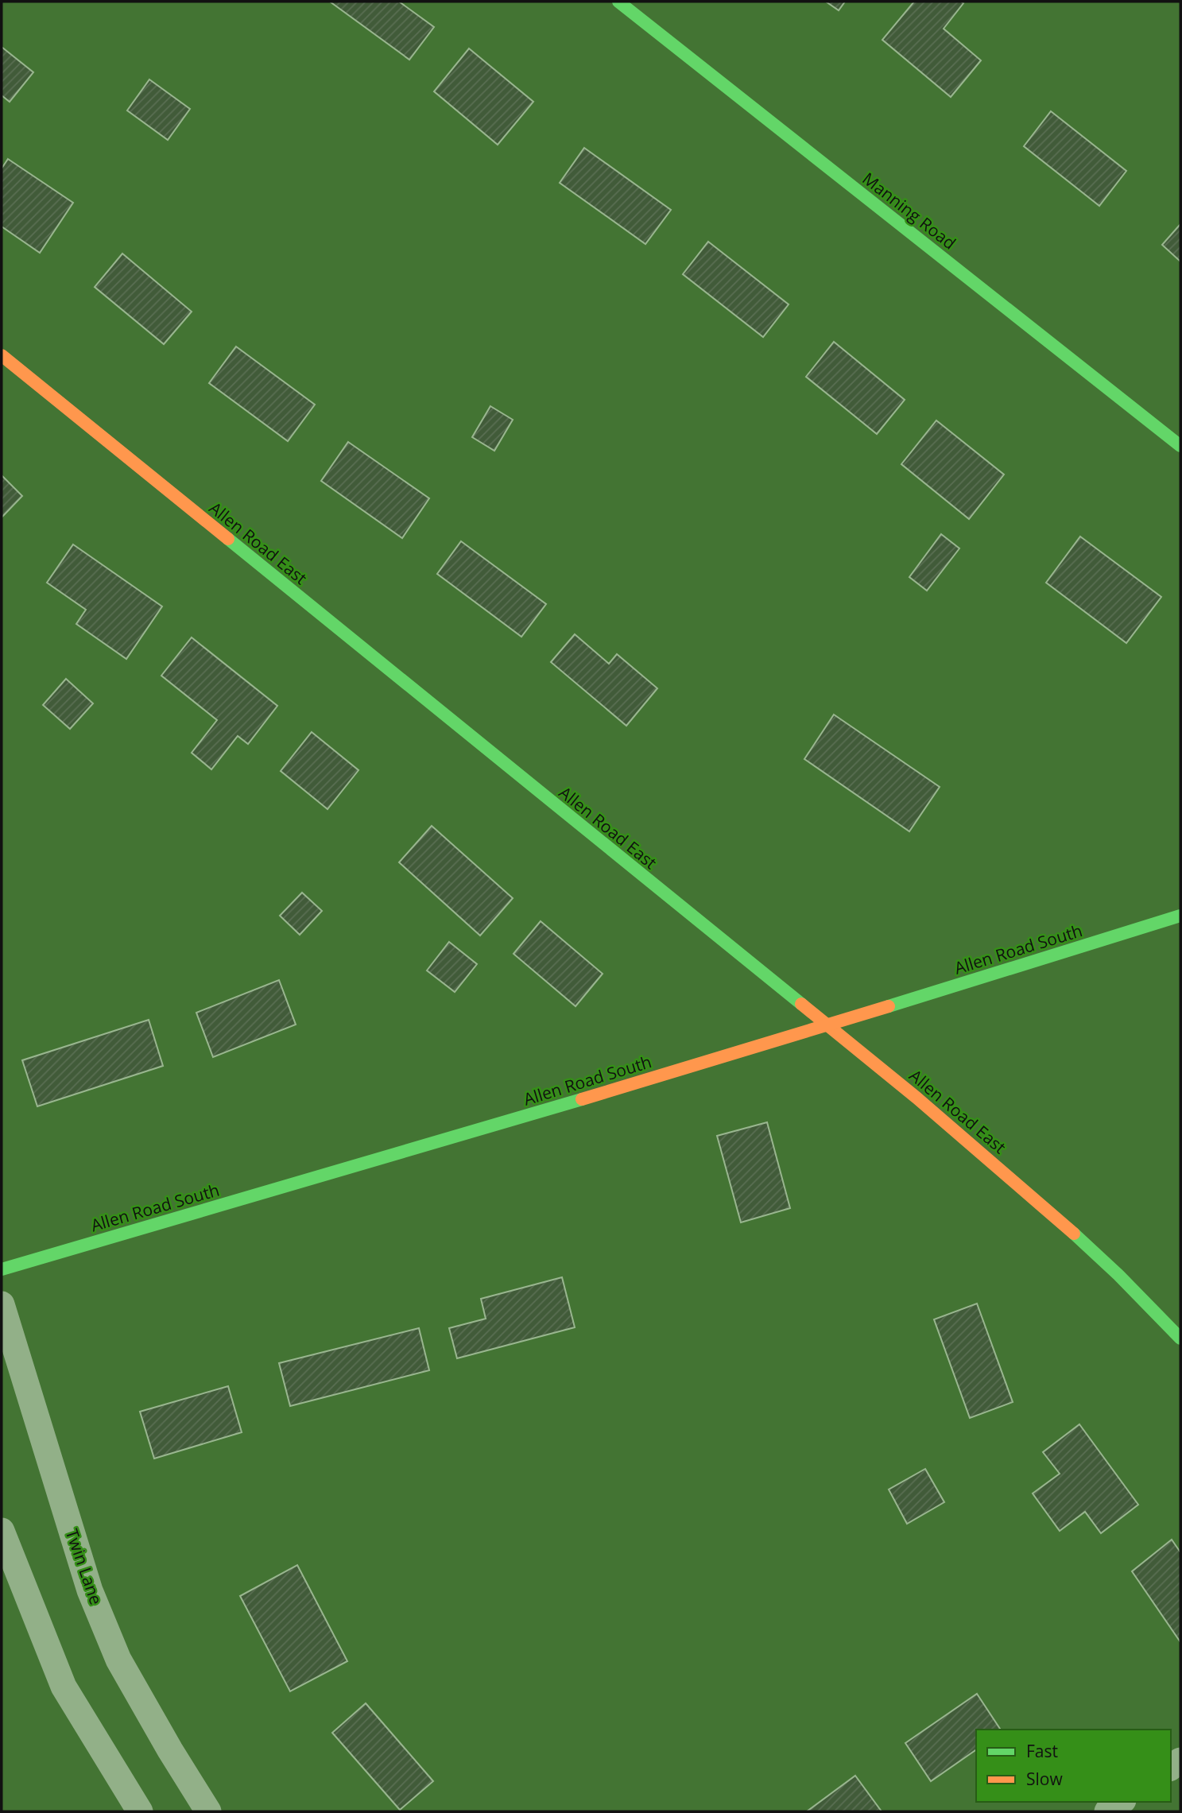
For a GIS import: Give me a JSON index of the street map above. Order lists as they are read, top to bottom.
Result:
{
  "streets": {
    "street": [
      "Manning Road",
      "Allen Road East",
      "Allen Road South",
      "Twin Lane"
    ]
  },
  "crossings": [
    ["Allen Road East", "Allen Road South"]
  ],
  "legend": ["Fast", "Slow"]
}
